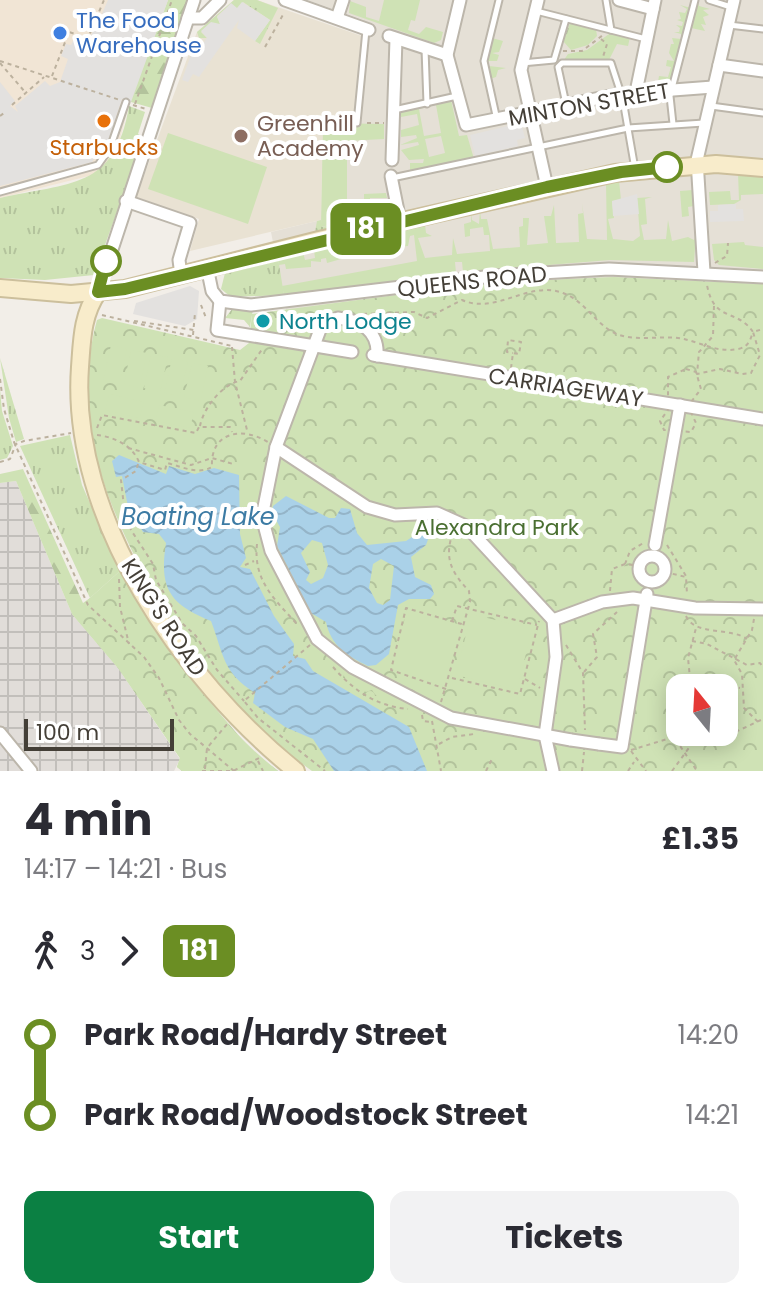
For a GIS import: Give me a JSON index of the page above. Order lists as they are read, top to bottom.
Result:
{
  "streets": {
    "street": [
      "MINTON STREET",
      "QUEENS ROAD",
      "CARRIAGEWAY",
      "KING'S ROAD"
    ]
  },
  "water": ["Boating Lake"],
  "parks": ["Alexandra Park"],
  "places": [
    "The Food Warehouse",
    "Starbucks",
    "Greenhill Academy",
    "North Lodge"
  ],
  "lines": ["bus line 181"],
  "scale_bar": "100 m",
  "north": "top",
  "page": {
    "on_map": "181",
    "scale": "100 m",
    "heading": ["4 min", "14:17 – 14:21 · Bus", "£1.35"],
    "legs": ["3", "181"],
    "list": [
      {
        "name": "Park Road/Hardy Street",
        "value": "14:20"
      },
      {
        "name": "Park Road/Woodstock Street",
        "value": "14:21"
      }
    ],
    "buttons": ["Start", "Tickets"]
  }
}
